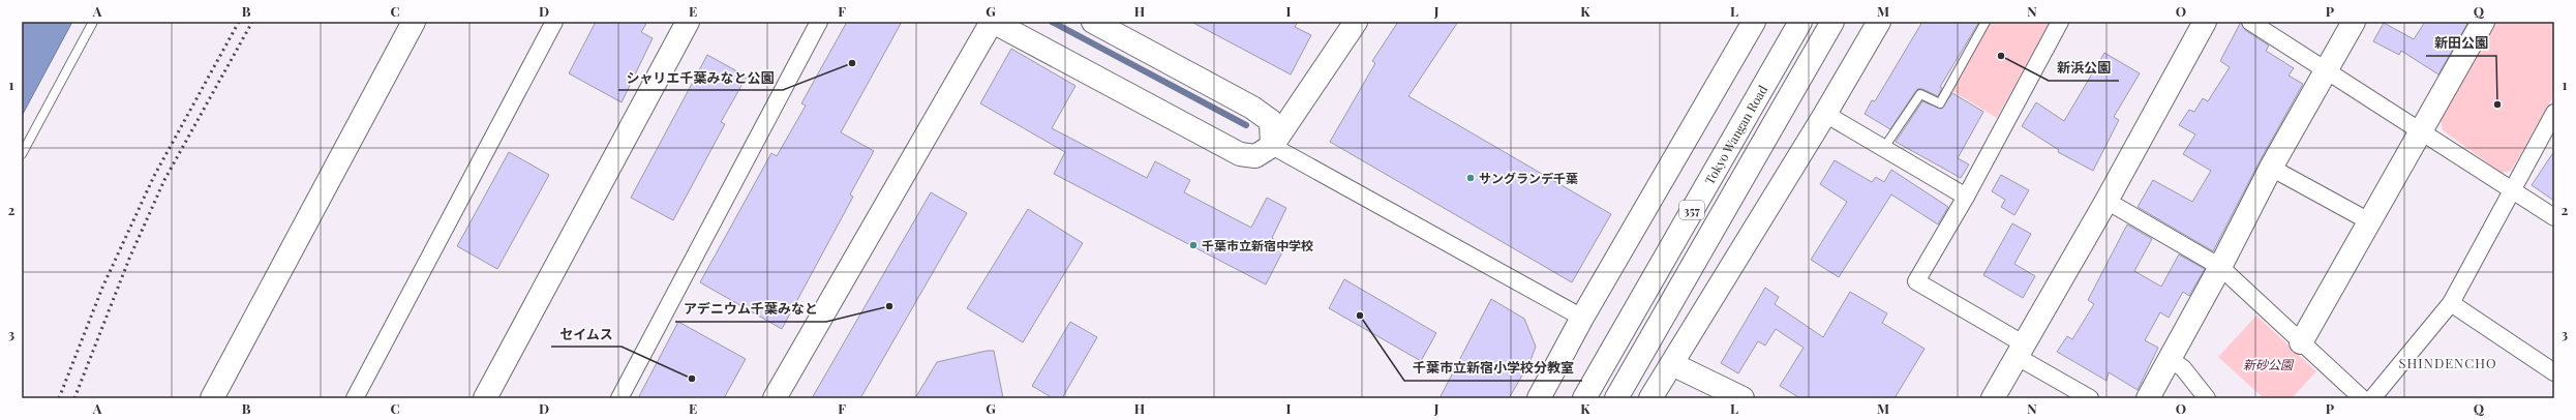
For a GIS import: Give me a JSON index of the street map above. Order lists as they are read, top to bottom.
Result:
{
  "streets": {
    "main road": ["Tokyo Wangan Road", "357"]
  },
  "districts": ["SHINDENCHO"],
  "parks": ["新砂公園"],
  "places": [
    "新浜公園",
    "シャリエ千葉みなと公園",
    "新田公園",
    "サングランデ千葉",
    "千葉市立新宿中学校",
    "アデニウム千葉みなと",
    "千葉市立新宿小学校分教室",
    "セイムス"
  ],
  "grid": {
    "columns": [
      "A",
      "B",
      "C",
      "D",
      "E",
      "F",
      "G",
      "H",
      "I",
      "J",
      "K",
      "L",
      "M",
      "N",
      "O",
      "P",
      "Q"
    ],
    "rows": ["1", "2", "3"]
  }
}
